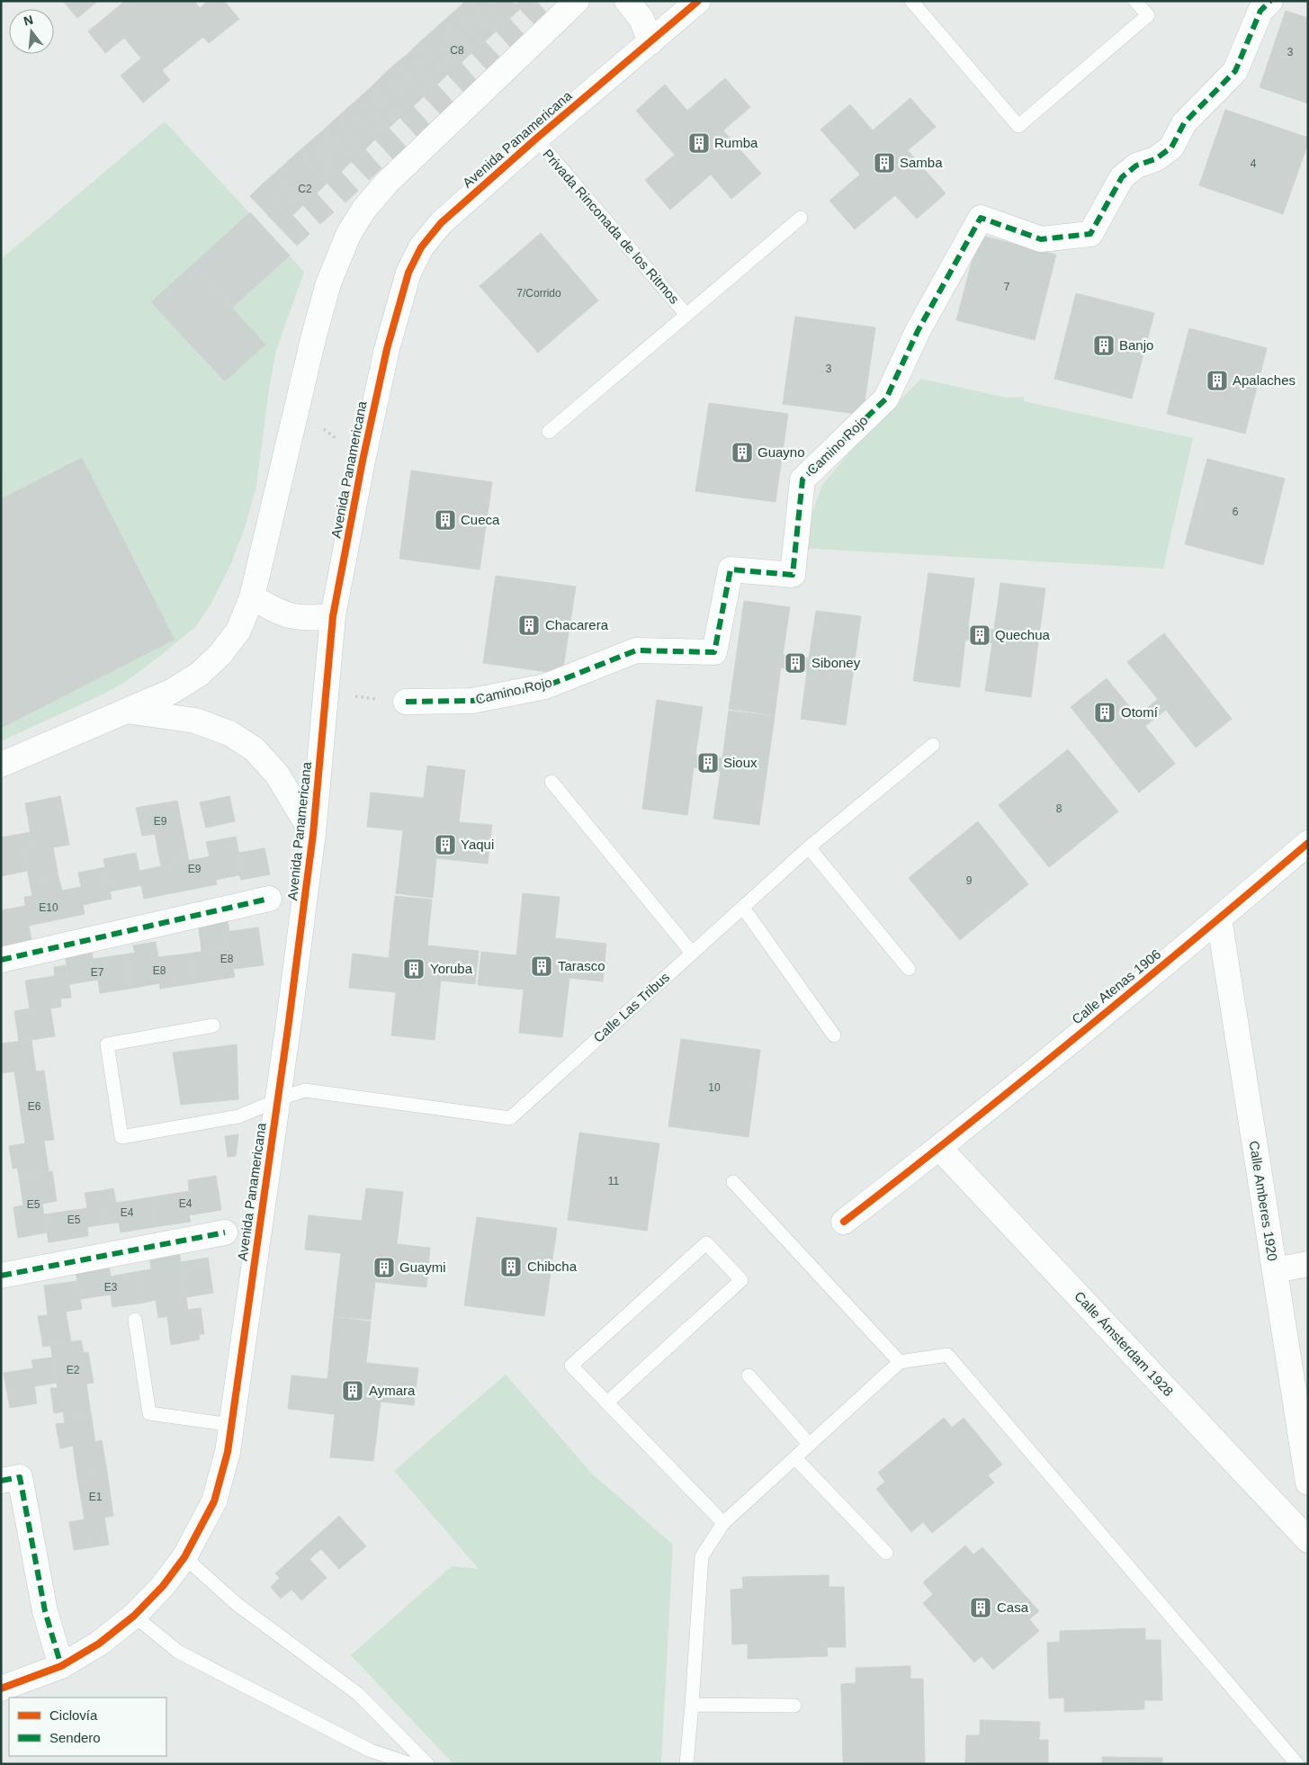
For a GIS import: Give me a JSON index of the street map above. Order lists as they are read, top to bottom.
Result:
{
  "streets": {
    "street": [
      "Avenida Panamericana",
      "Camino Rojo",
      "Calle Atenas 1906",
      "Calle Amberes 1920",
      "Calle Ámsterdam 1928"
    ],
    "lane": ["Privada Rinconada de los Ritmos", "Calle Las Tribus"]
  },
  "crossings": [
    ["Avenida Panamericana", "Privada Rinconada de los Ritmos"],
    ["Avenida Panamericana", "Calle Las Tribus"],
    ["Calle Atenas 1906", "Calle Amberes 1920"],
    ["Calle Atenas 1906", "Calle Ámsterdam 1928"]
  ],
  "places": {
    "building": [
      "Rumba",
      "Samba",
      "Banjo",
      "Apalaches",
      "Guayno",
      "Cueca",
      "Chacarera",
      "Quechua",
      "Siboney",
      "Otomí",
      "Sioux",
      "Yaqui",
      "Tarasco",
      "Yoruba",
      "Chibcha",
      "Guaymi",
      "Aymara",
      "Casa"
    ]
  },
  "house_numbers": [
    "C8",
    "3",
    "4",
    "C2",
    "7",
    "7/Corrido",
    "3",
    "6",
    "8",
    "E9",
    "E9",
    "9",
    "E10",
    "E8",
    "E8",
    "E7",
    "10",
    "E6",
    "11",
    "E4",
    "E5",
    "E4",
    "E5",
    "E3",
    "E2",
    "E1"
  ],
  "legend": ["Ciclovía", "Sendero"],
  "north": "top"
}
